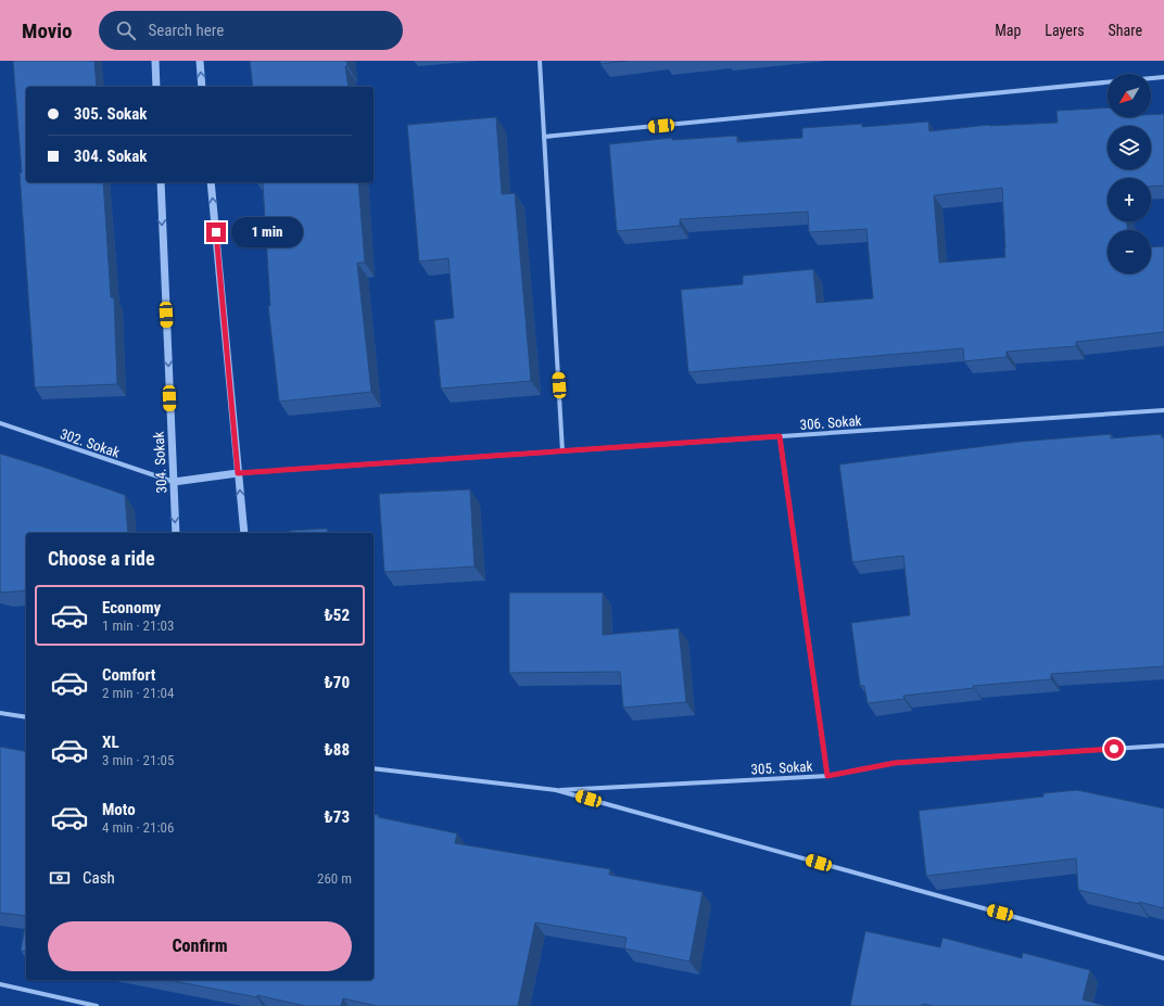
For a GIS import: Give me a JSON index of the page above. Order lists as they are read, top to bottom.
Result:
{
  "streets": {
    "street": [
      "306. Sokak",
      "302. Sokak",
      "304. Sokak",
      "305. Sokak"
    ]
  },
  "crossings": [
    ["302. Sokak", "304. Sokak"]
  ],
  "north": "bottom left",
  "page": {
    "header": "Movio",
    "search": "Search here",
    "nav": ["Map", "Layers", "Share"],
    "map_buttons": ["+", "−"],
    "banner": ["305. Sokak", "304. Sokak"],
    "bubble": "1 min",
    "heading": "Choose a ride",
    "list": [
      {
        "name": "Economy",
        "note": "1 min · 21:03",
        "value": "₺52"
      },
      {
        "name": "Comfort",
        "note": "2 min · 21:04",
        "value": "₺70"
      },
      {
        "name": "XL",
        "note": "3 min · 21:05",
        "value": "₺88"
      },
      {
        "name": "Moto",
        "note": "4 min · 21:06",
        "value": "₺73"
      }
    ],
    "pay": ["Cash", "260 m"],
    "buttons": "Confirm"
  }
}
